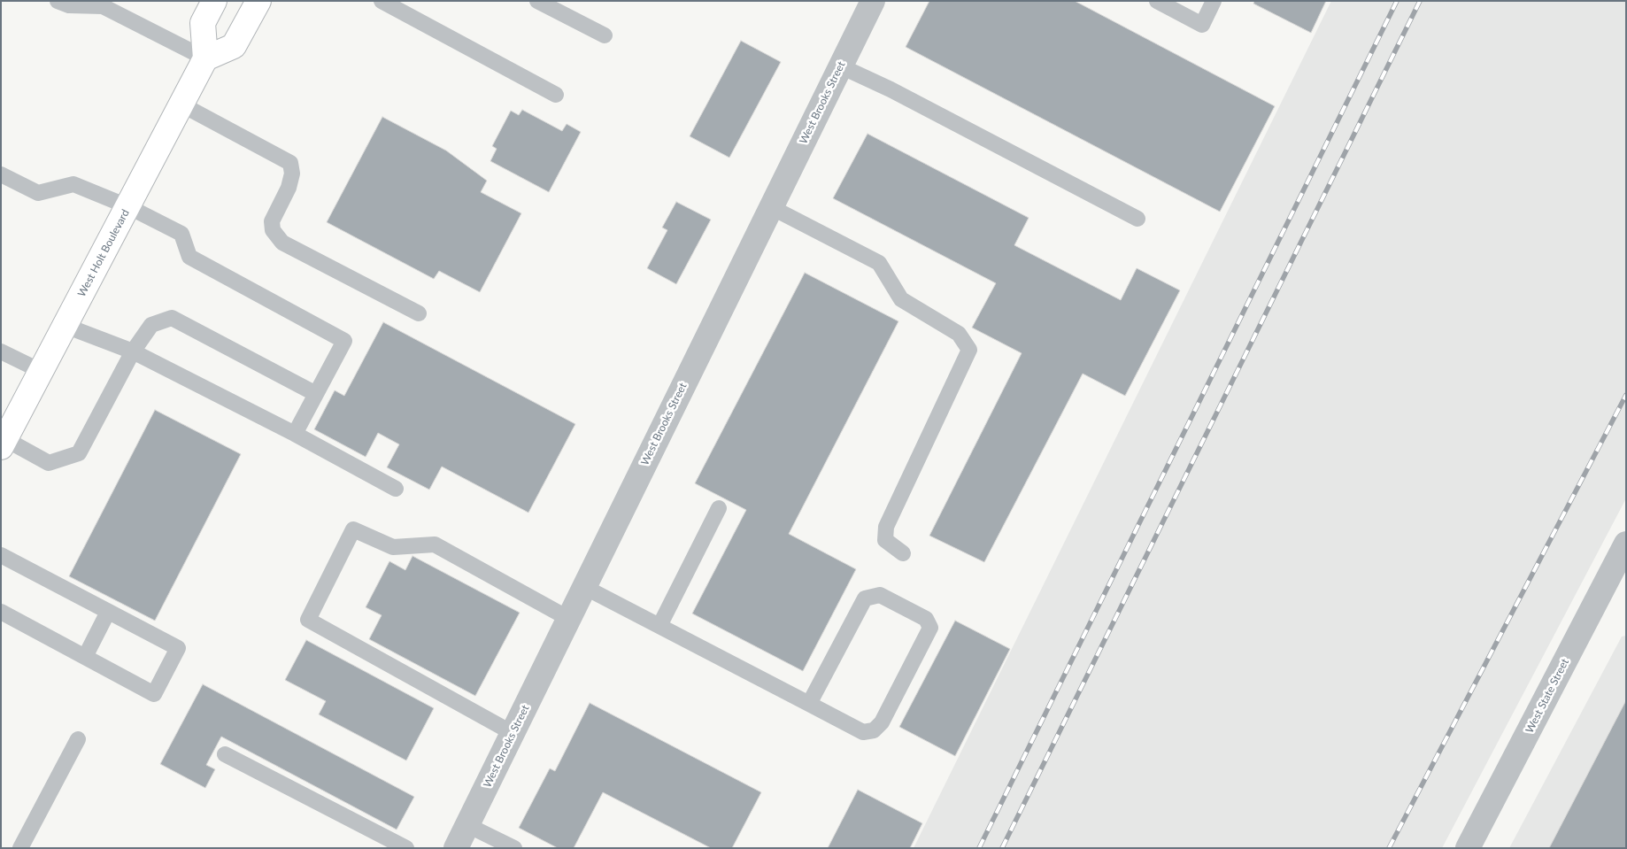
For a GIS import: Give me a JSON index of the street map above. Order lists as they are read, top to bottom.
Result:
{
  "streets": {
    "main road": ["West Holt Boulevard"],
    "street": ["West Brooks Street", "West State Street"]
  }
}
